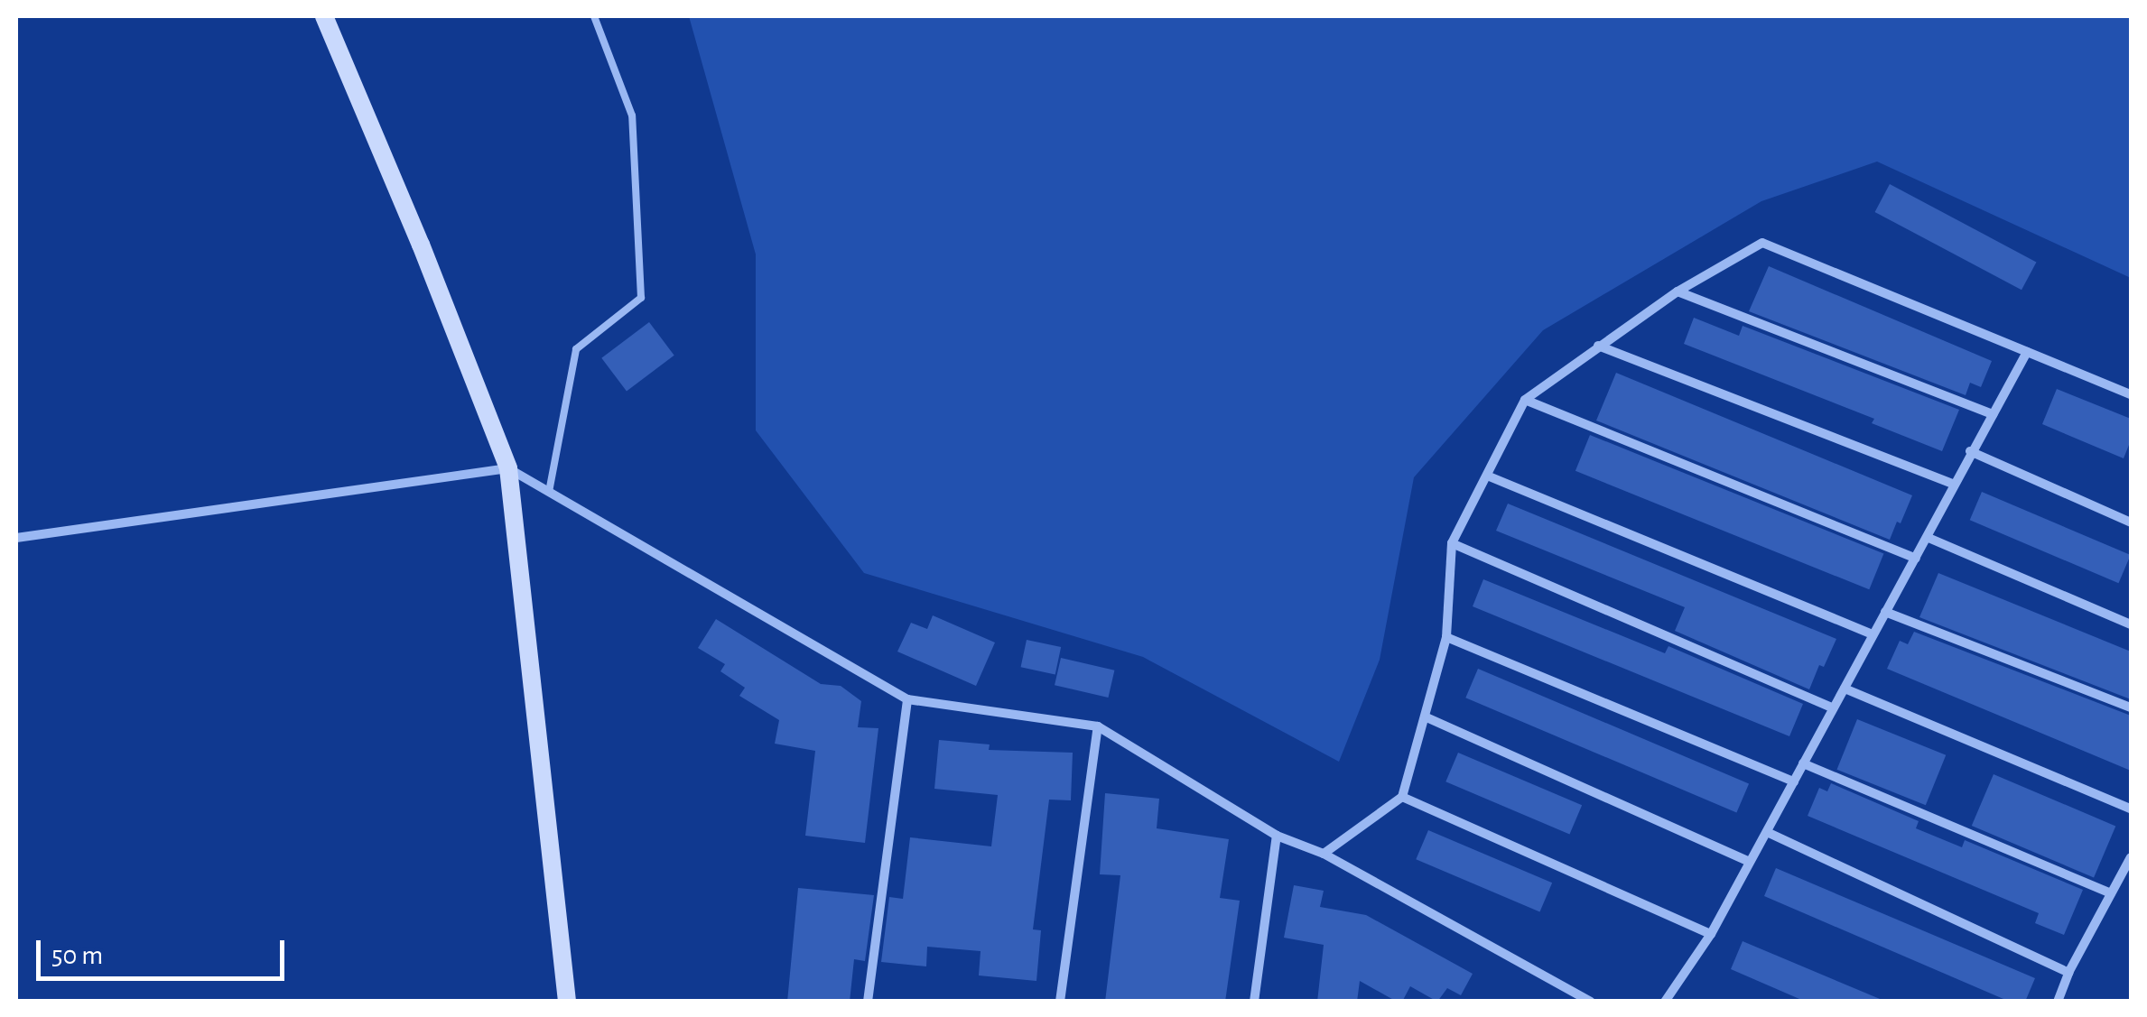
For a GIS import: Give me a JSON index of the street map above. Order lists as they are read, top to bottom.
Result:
{
  "scale_bar": "50 m"
}
